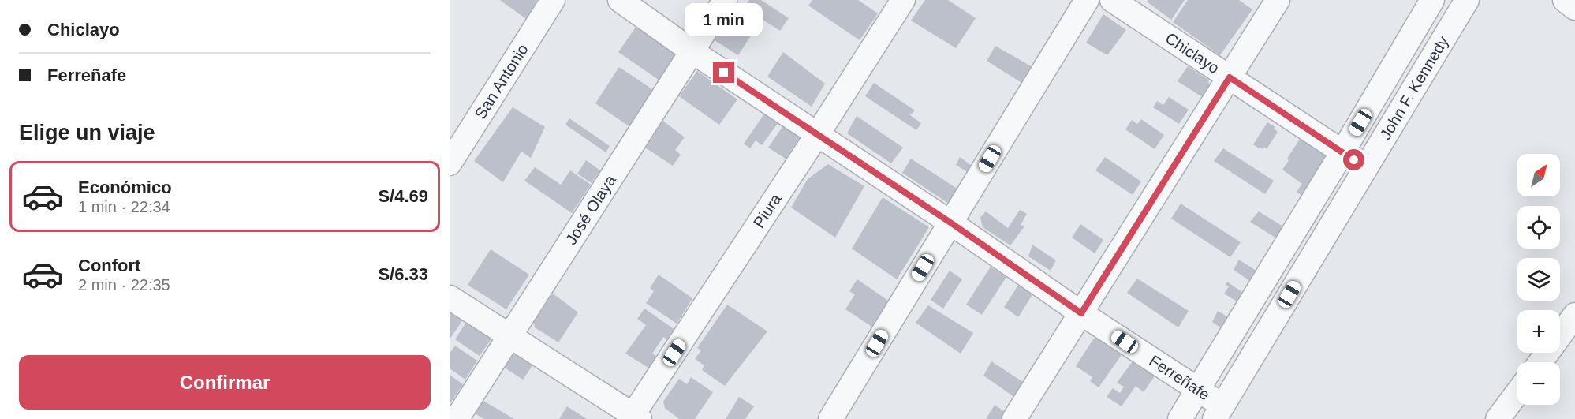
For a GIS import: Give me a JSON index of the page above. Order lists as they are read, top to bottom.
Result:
{
  "streets": {
    "street": [
      "Chiclayo",
      "San Antonio",
      "John F. Kennedy",
      "José Olaya",
      "Piura",
      "Ferreñafe"
    ]
  },
  "crossings": [
    ["Chiclayo", "John F. Kennedy"],
    ["John F. Kennedy", "Ferreñafe"],
    ["José Olaya", "Ferreñafe"],
    ["Piura", "Ferreñafe"]
  ],
  "north": "top right",
  "page": {
    "banner": ["Chiclayo", "Ferreñafe"],
    "bubble": "1 min",
    "heading": "Elige un viaje",
    "map_buttons": ["+", "−"],
    "list": [
      {
        "name": "Económico",
        "note": "1 min · 22:34",
        "value": "S/4.69"
      },
      {
        "name": "Confort",
        "note": "2 min · 22:35",
        "value": "S/6.33"
      }
    ],
    "buttons": "Confirmar"
  }
}
